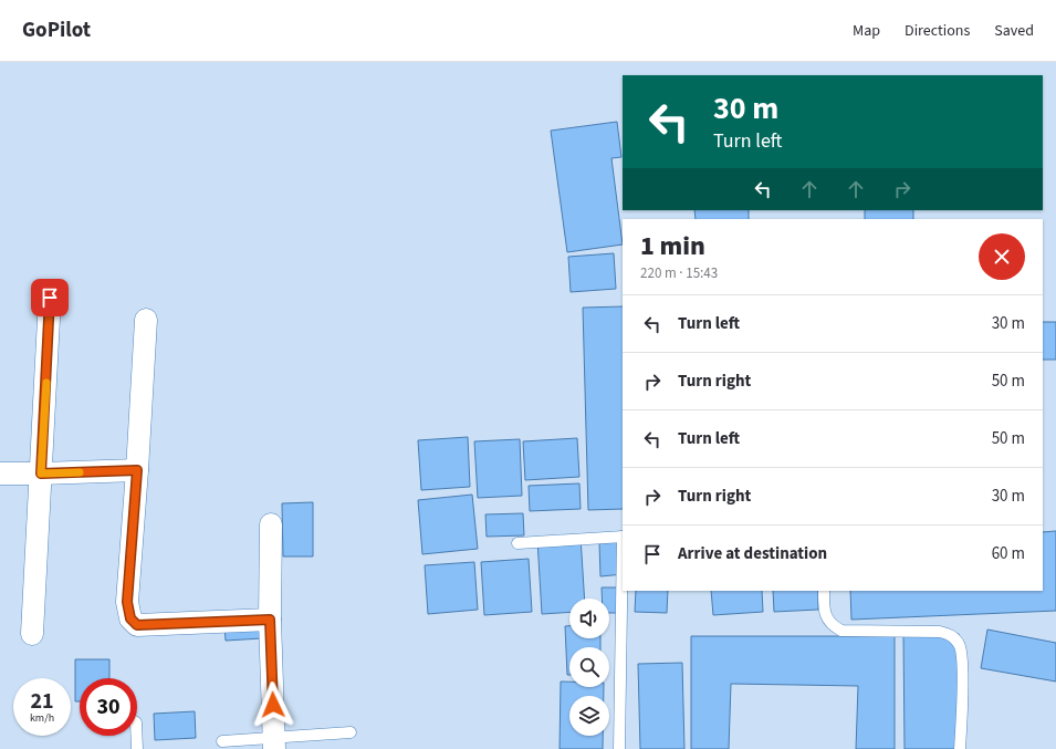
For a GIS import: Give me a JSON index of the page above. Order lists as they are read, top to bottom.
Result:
{
  "page": {
    "header": "GoPilot",
    "nav": ["Map", "Directions", "Saved"],
    "turn": ["30 m", "Turn left"],
    "heading": ["1 min", "220 m · 15:43"],
    "list": [
      {
        "name": "Turn left",
        "value": "30 m"
      },
      {
        "name": "Turn right",
        "value": "50 m"
      },
      {
        "name": "Turn left",
        "value": "50 m"
      },
      {
        "name": "Turn right",
        "value": "30 m"
      },
      {
        "name": "Arrive at destination",
        "value": "60 m"
      }
    ],
    "speed": "21 km/h",
    "limit": "30"
  }
}
